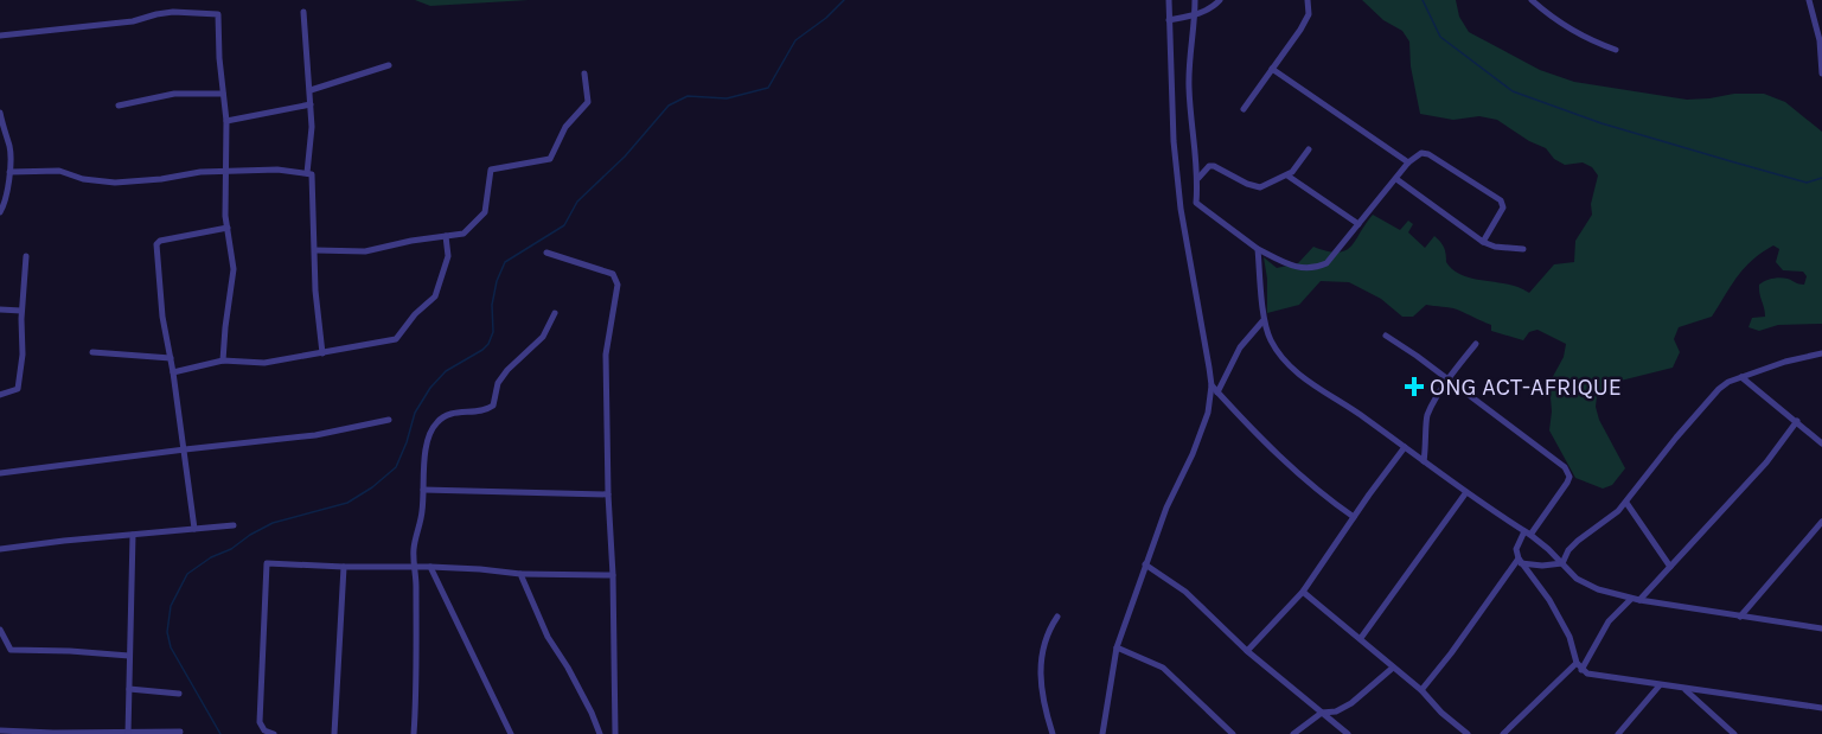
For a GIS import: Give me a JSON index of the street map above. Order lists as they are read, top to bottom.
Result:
{
  "places": {
    "health": ["ONG ACT-AFRIQUE"]
  }
}
